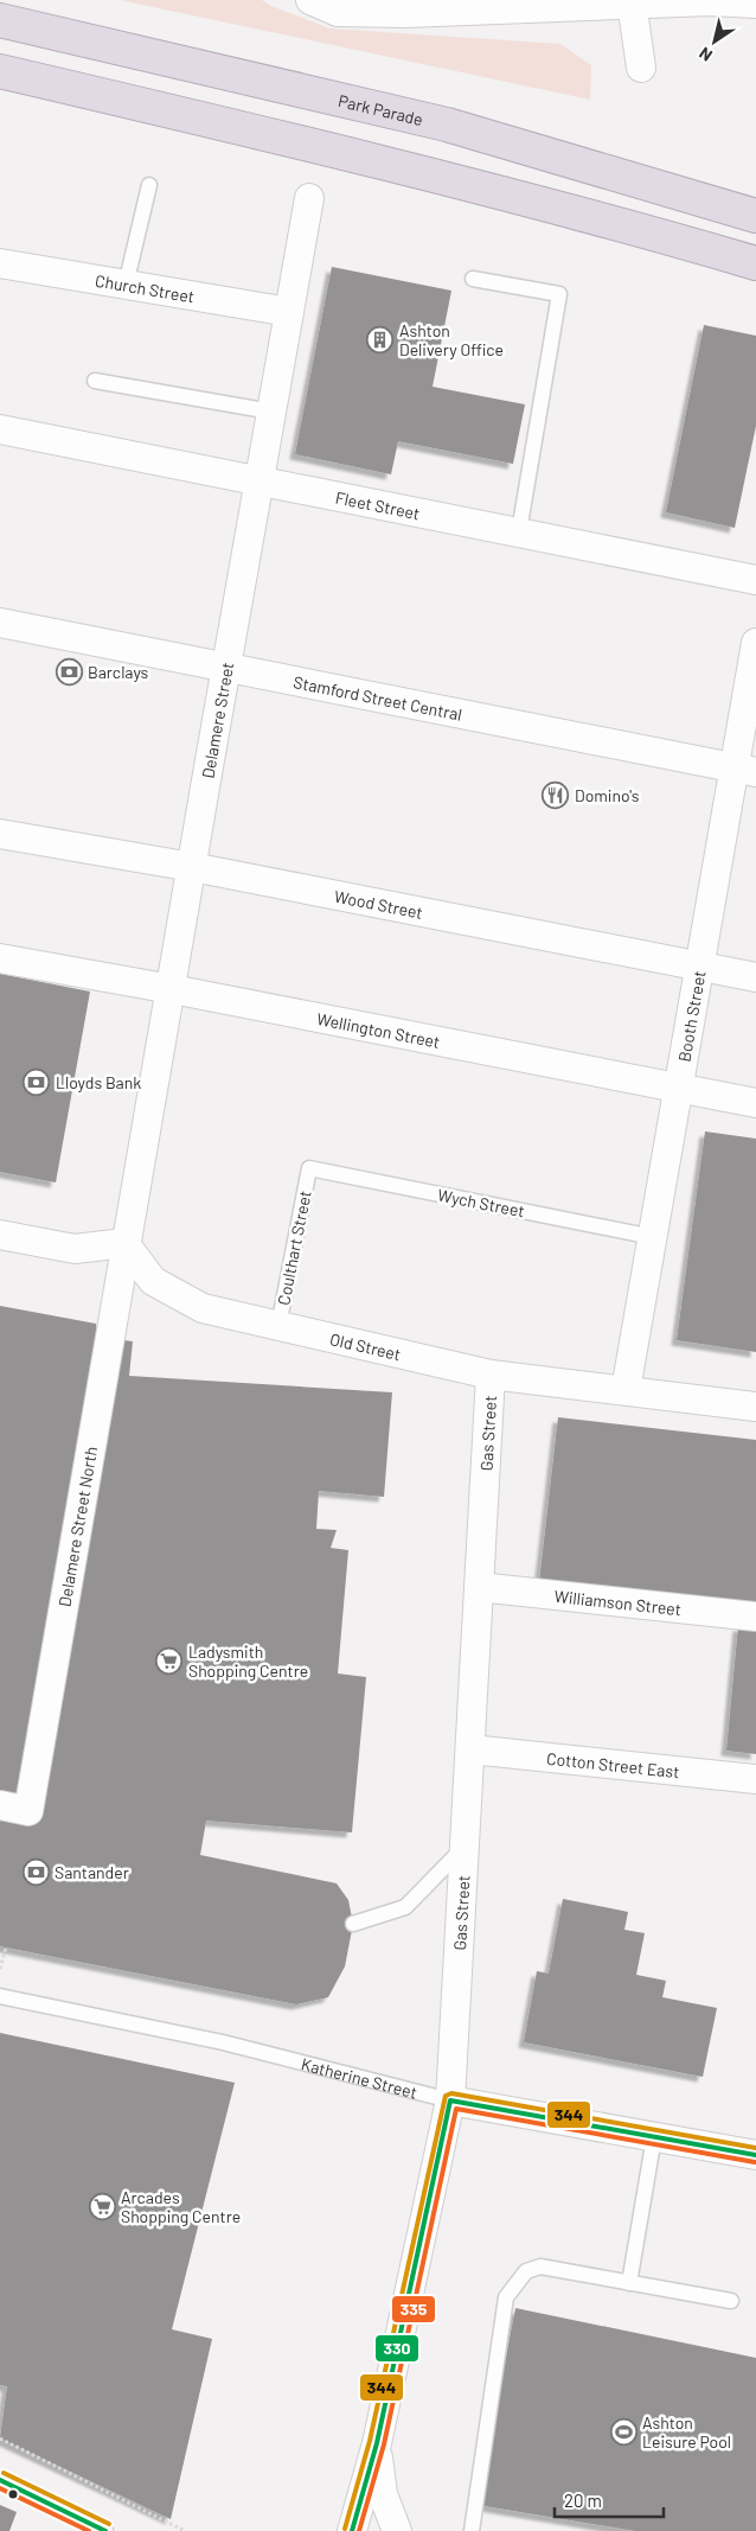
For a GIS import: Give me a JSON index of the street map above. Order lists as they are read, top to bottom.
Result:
{
  "streets": {
    "highway": ["Park Parade"],
    "street": [
      "Church Street",
      "Fleet Street",
      "Stamford Street Central",
      "Delamere Street",
      "Wood Street",
      "Booth Street",
      "Wellington Street",
      "Old Street",
      "Gas Street",
      "Delamere Street North",
      "Williamson Street",
      "Cotton Street East",
      "Katherine Street"
    ],
    "lane": ["Wych Street", "Coulthart Street"]
  },
  "crossings": [
    ["Church Street", "Delamere Street"],
    ["Fleet Street", "Delamere Street"],
    ["Stamford Street Central", "Delamere Street"],
    ["Stamford Street Central", "Booth Street"],
    ["Delamere Street", "Wood Street"],
    ["Delamere Street", "Wellington Street"],
    ["Delamere Street", "Old Street"],
    ["Delamere Street", "Delamere Street North"],
    ["Wood Street", "Booth Street"],
    ["Booth Street", "Wellington Street"],
    ["Booth Street", "Wych Street"],
    ["Booth Street", "Old Street"],
    ["Wych Street", "Coulthart Street"],
    ["Coulthart Street", "Old Street"],
    ["Old Street", "Gas Street"],
    ["Old Street", "Delamere Street North"],
    ["Gas Street", "Williamson Street"],
    ["Gas Street", "Cotton Street East"],
    ["Gas Street", "Katherine Street"]
  ],
  "places": {
    "building": ["Ashton Delivery Office"],
    "bank": ["Barclays", "Lloyds Bank", "Santander"],
    "restaurant": ["Domino's"],
    "supermarket": ["Ladysmith Shopping Centre", "Arcades Shopping Centre"],
    "sports": ["Ashton Leisure Pool"]
  },
  "lines": ["transit line 344", "transit line 330", "transit line 335"],
  "scale_bar": "20 m",
  "north": "bottom left"
}
